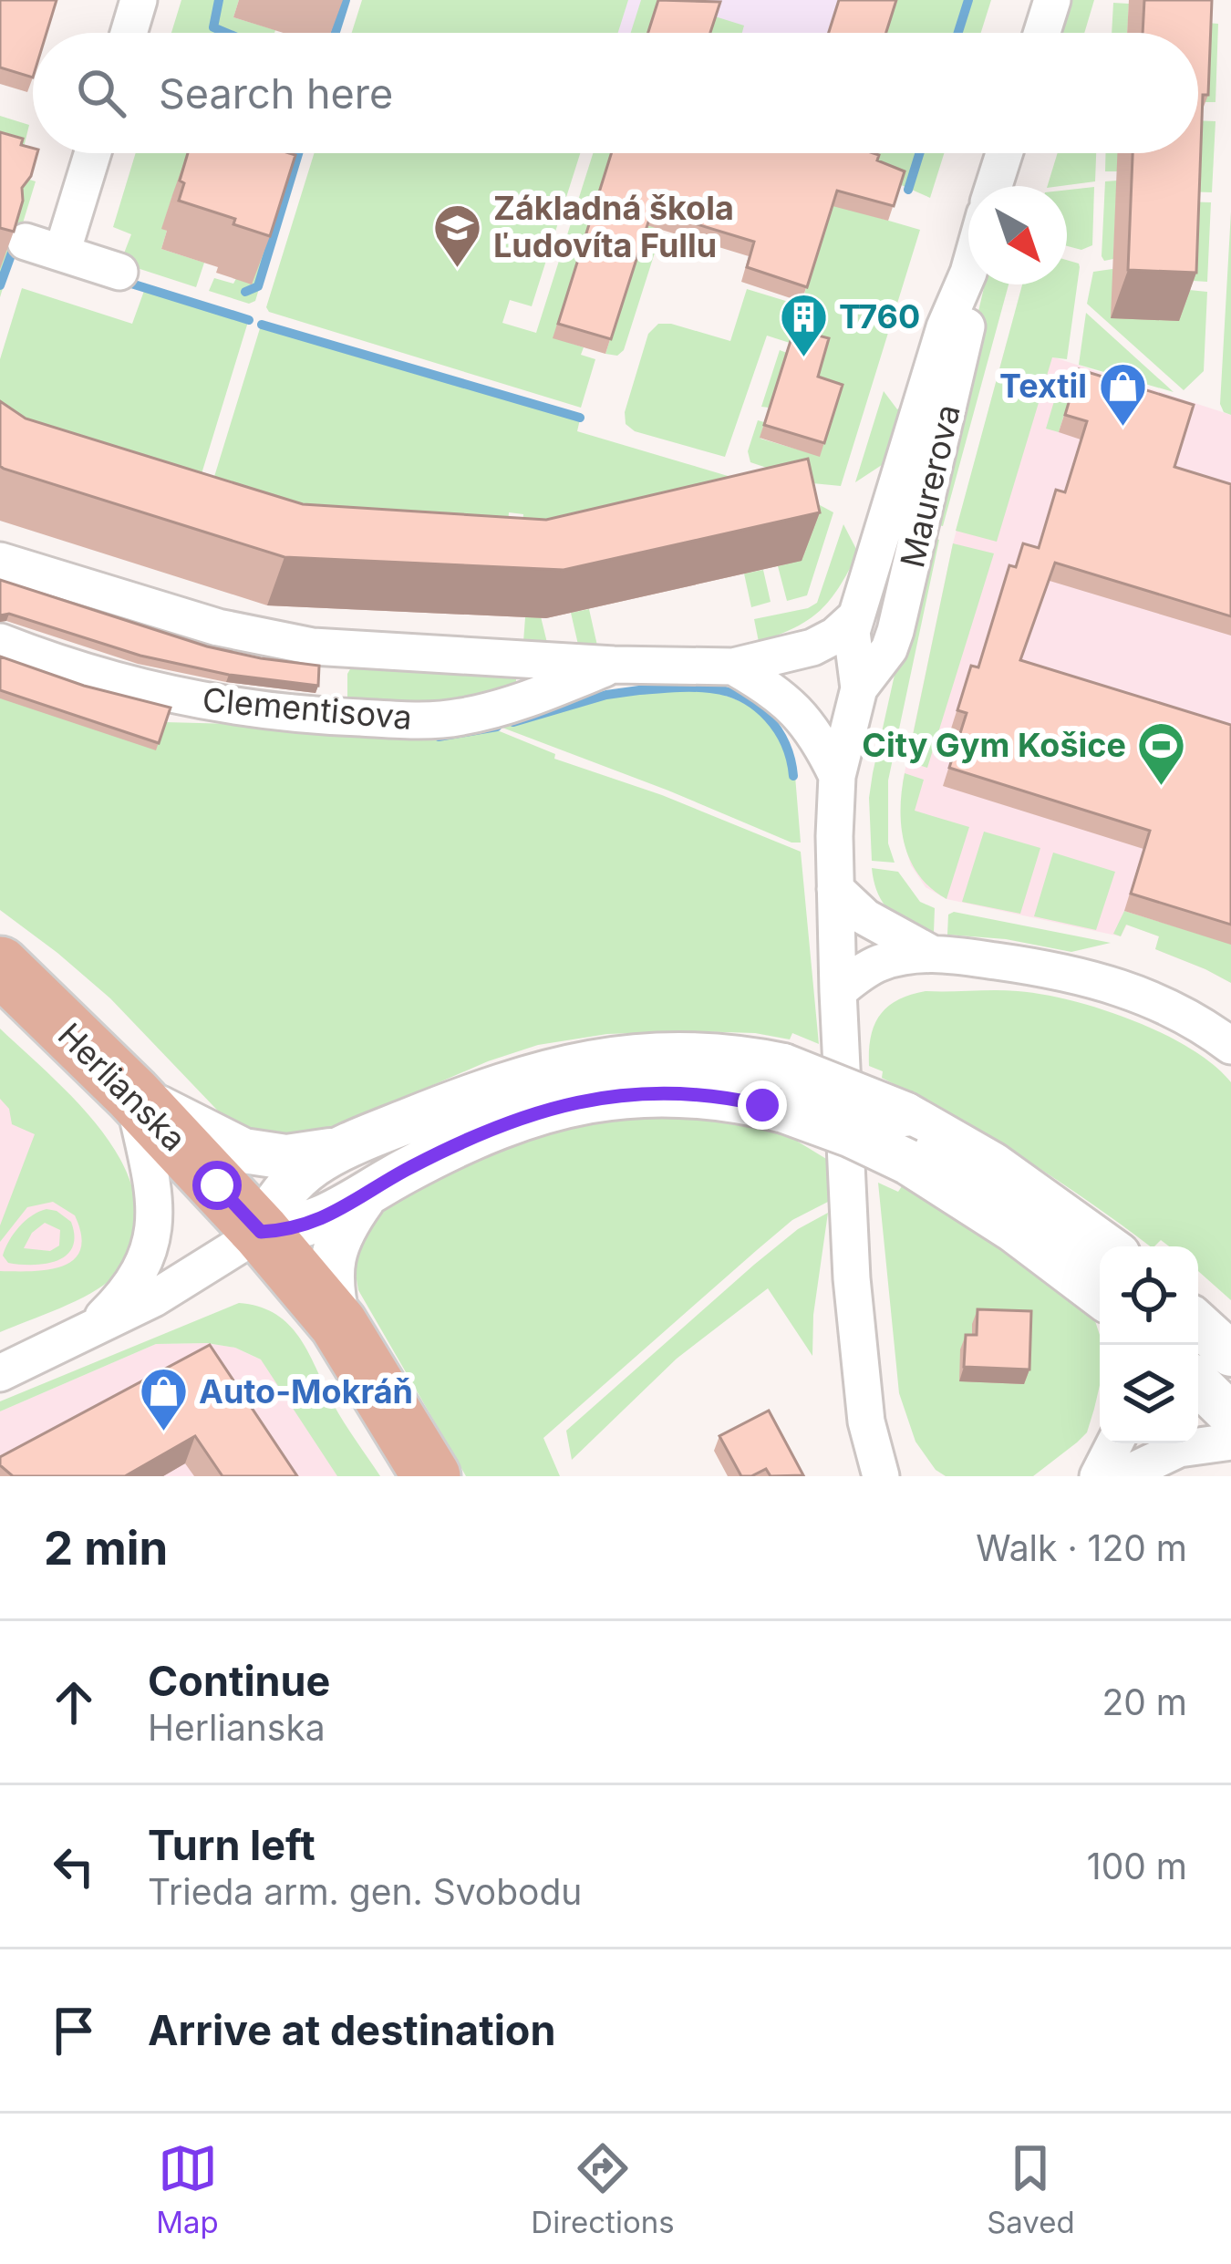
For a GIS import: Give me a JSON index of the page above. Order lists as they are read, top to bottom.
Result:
{
  "streets": {
    "main road": ["Herlianska"],
    "street": ["Maurerova", "Clementisova"]
  },
  "crossings": [
    ["Maurerova", "Clementisova"]
  ],
  "places": {
    "school or university": ["Základná škola Ľudovíta Fullu"],
    "building": ["T760"],
    "shop": ["Textil", "Auto-Mokráň"],
    "sports": ["City Gym Košice"]
  },
  "north": "bottom right",
  "page": {
    "search": "Search here",
    "heading": ["2 min", "Walk · 120 m"],
    "list": [
      ["Continue", "Herlianska", "20 m"],
      ["Turn left", "Trieda arm. gen. Svobodu", "100 m"],
      "Arrive at destination"
    ],
    "nav": ["Map", "Directions", "Saved"]
  }
}
